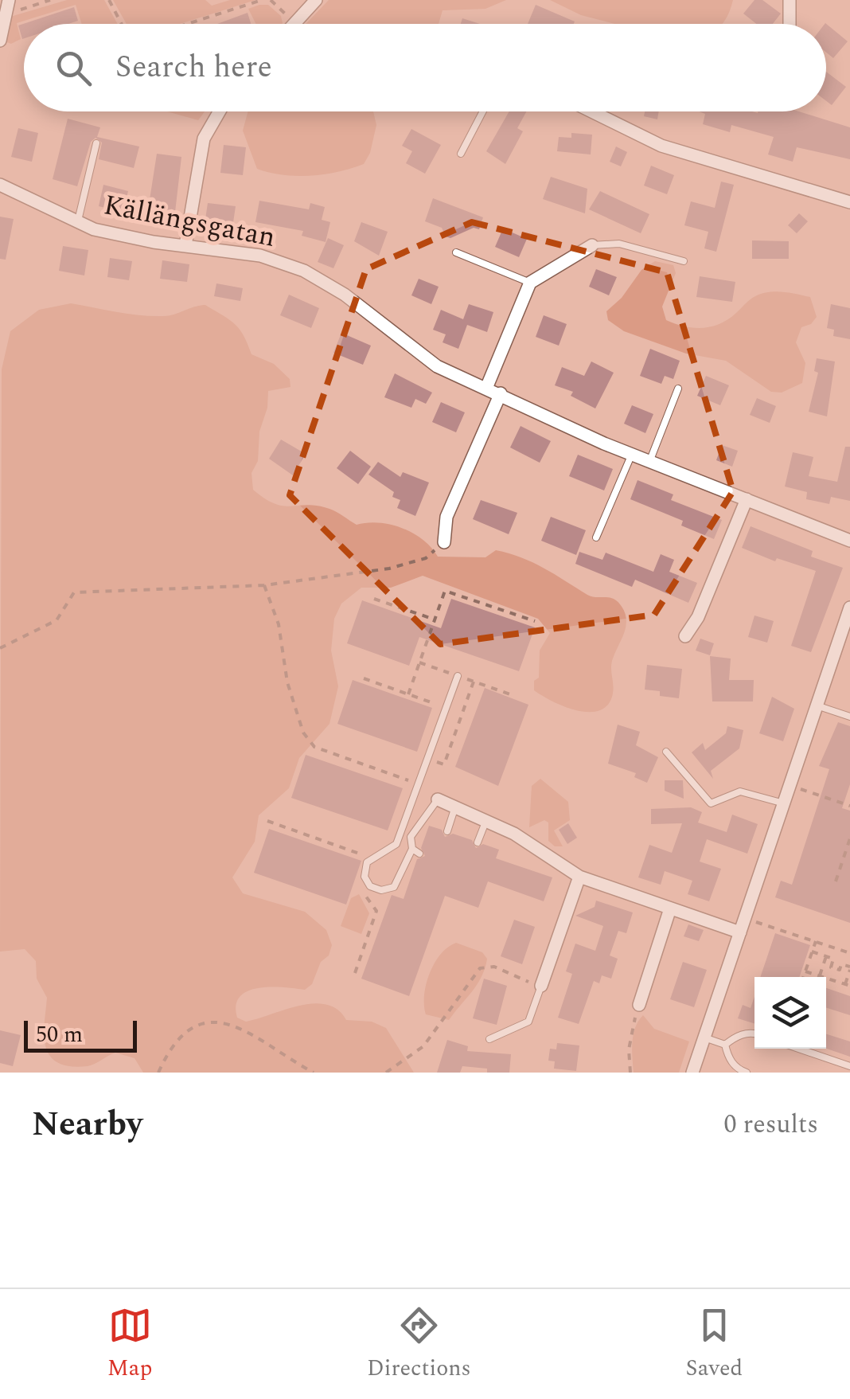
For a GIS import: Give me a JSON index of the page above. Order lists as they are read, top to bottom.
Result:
{
  "streets": {
    "street": ["Källängsgatan"]
  },
  "scale_bar": "50 m",
  "page": {
    "search": "Search here",
    "scale": "50 m",
    "heading": ["Nearby", "0 results"],
    "nav": ["Map", "Directions", "Saved"]
  }
}
